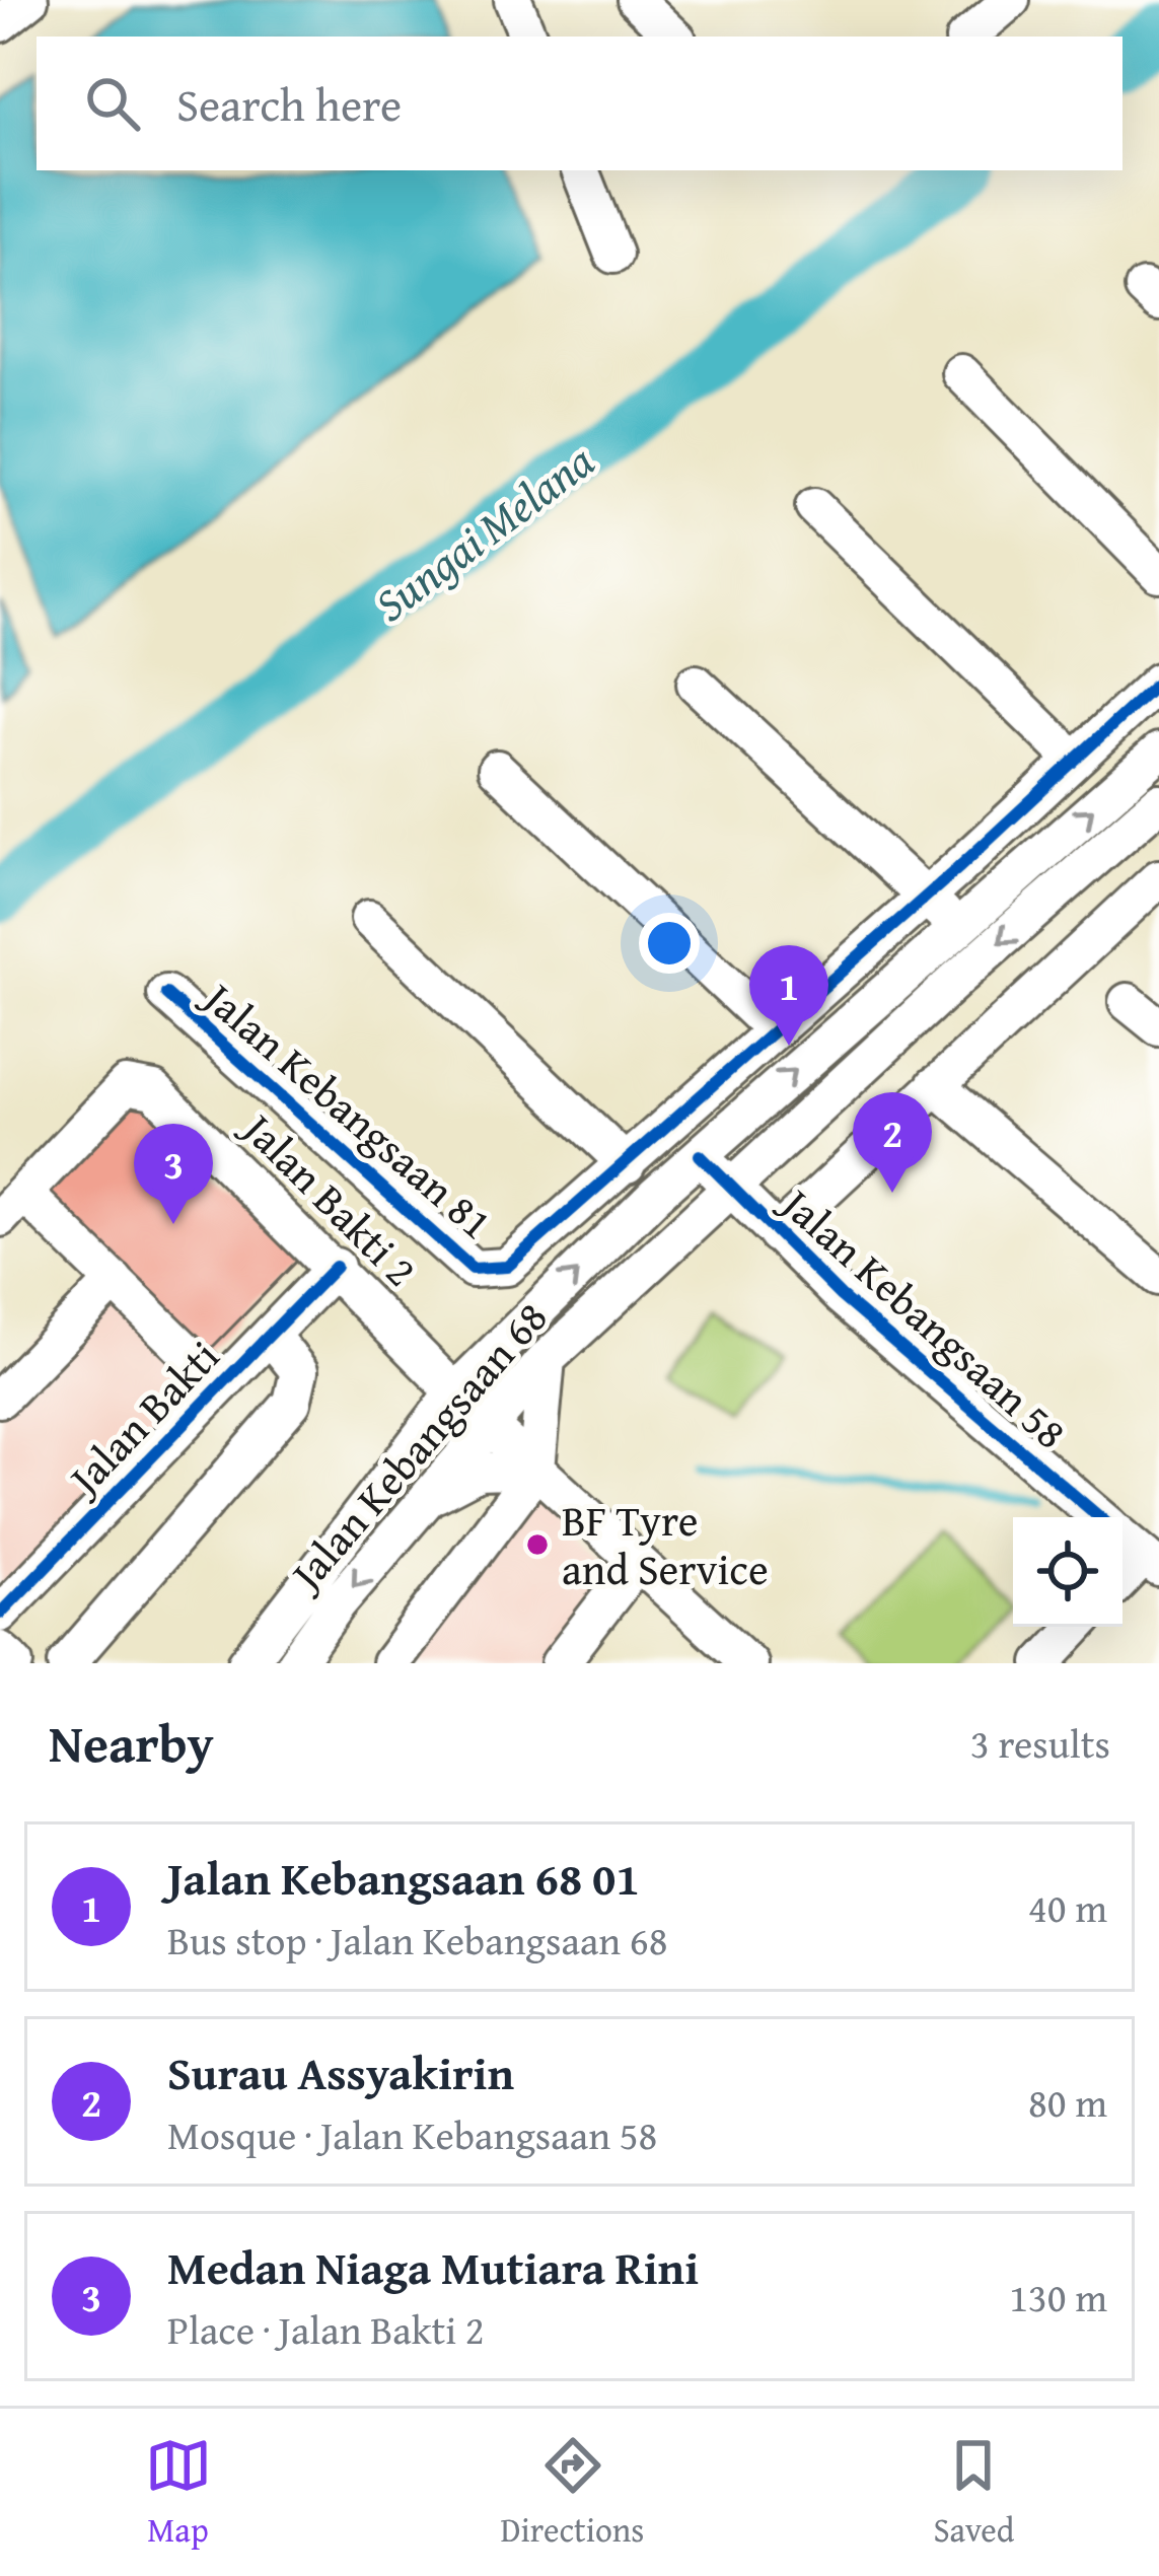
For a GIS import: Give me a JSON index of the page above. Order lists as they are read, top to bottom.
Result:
{
  "streets": {
    "street": [
      "Jalan Kebangsaan 81",
      "Jalan Bakti 2",
      "Jalan Kebangsaan 58",
      "Jalan Bakti",
      "Jalan Kebangsaan 68"
    ]
  },
  "crossings": [
    ["Jalan Bakti 2", "Jalan Bakti"],
    ["Jalan Bakti 2", "Jalan Kebangsaan 68"],
    ["Jalan Kebangsaan 58", "Jalan Kebangsaan 68"]
  ],
  "water": ["Sungai Melana"],
  "places": ["BF Tyre and Service"],
  "page": {
    "search": "Search here",
    "pins": ["1", "2", "3"],
    "heading": ["Nearby", "3 results"],
    "list": [
      {
        "mark": "1",
        "name": "Jalan Kebangsaan 68 01",
        "note": "Bus stop · Jalan Kebangsaan 68",
        "value": "40 m"
      },
      {
        "mark": "2",
        "name": "Surau Assyakirin",
        "note": "Mosque · Jalan Kebangsaan 58",
        "value": "80 m"
      },
      {
        "mark": "3",
        "name": "Medan Niaga Mutiara Rini",
        "note": "Place · Jalan Bakti 2",
        "value": "130 m"
      }
    ],
    "nav": ["Map", "Directions", "Saved"]
  }
}
